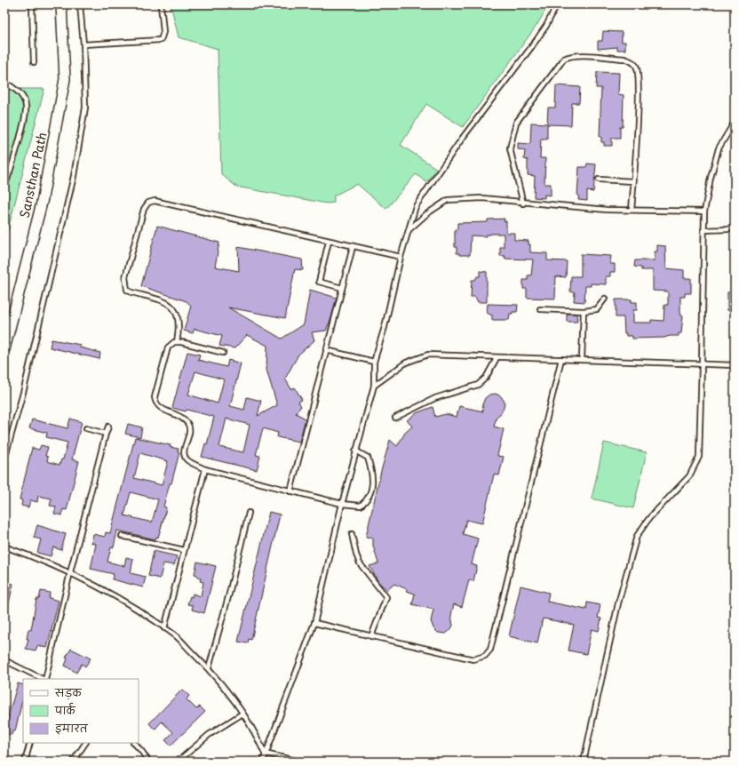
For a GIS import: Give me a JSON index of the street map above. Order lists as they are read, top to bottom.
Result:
{
  "streets": {
    "street": ["Sansthan Path"]
  },
  "legend": ["सड़क", "पार्क", "इमारत"]
}
